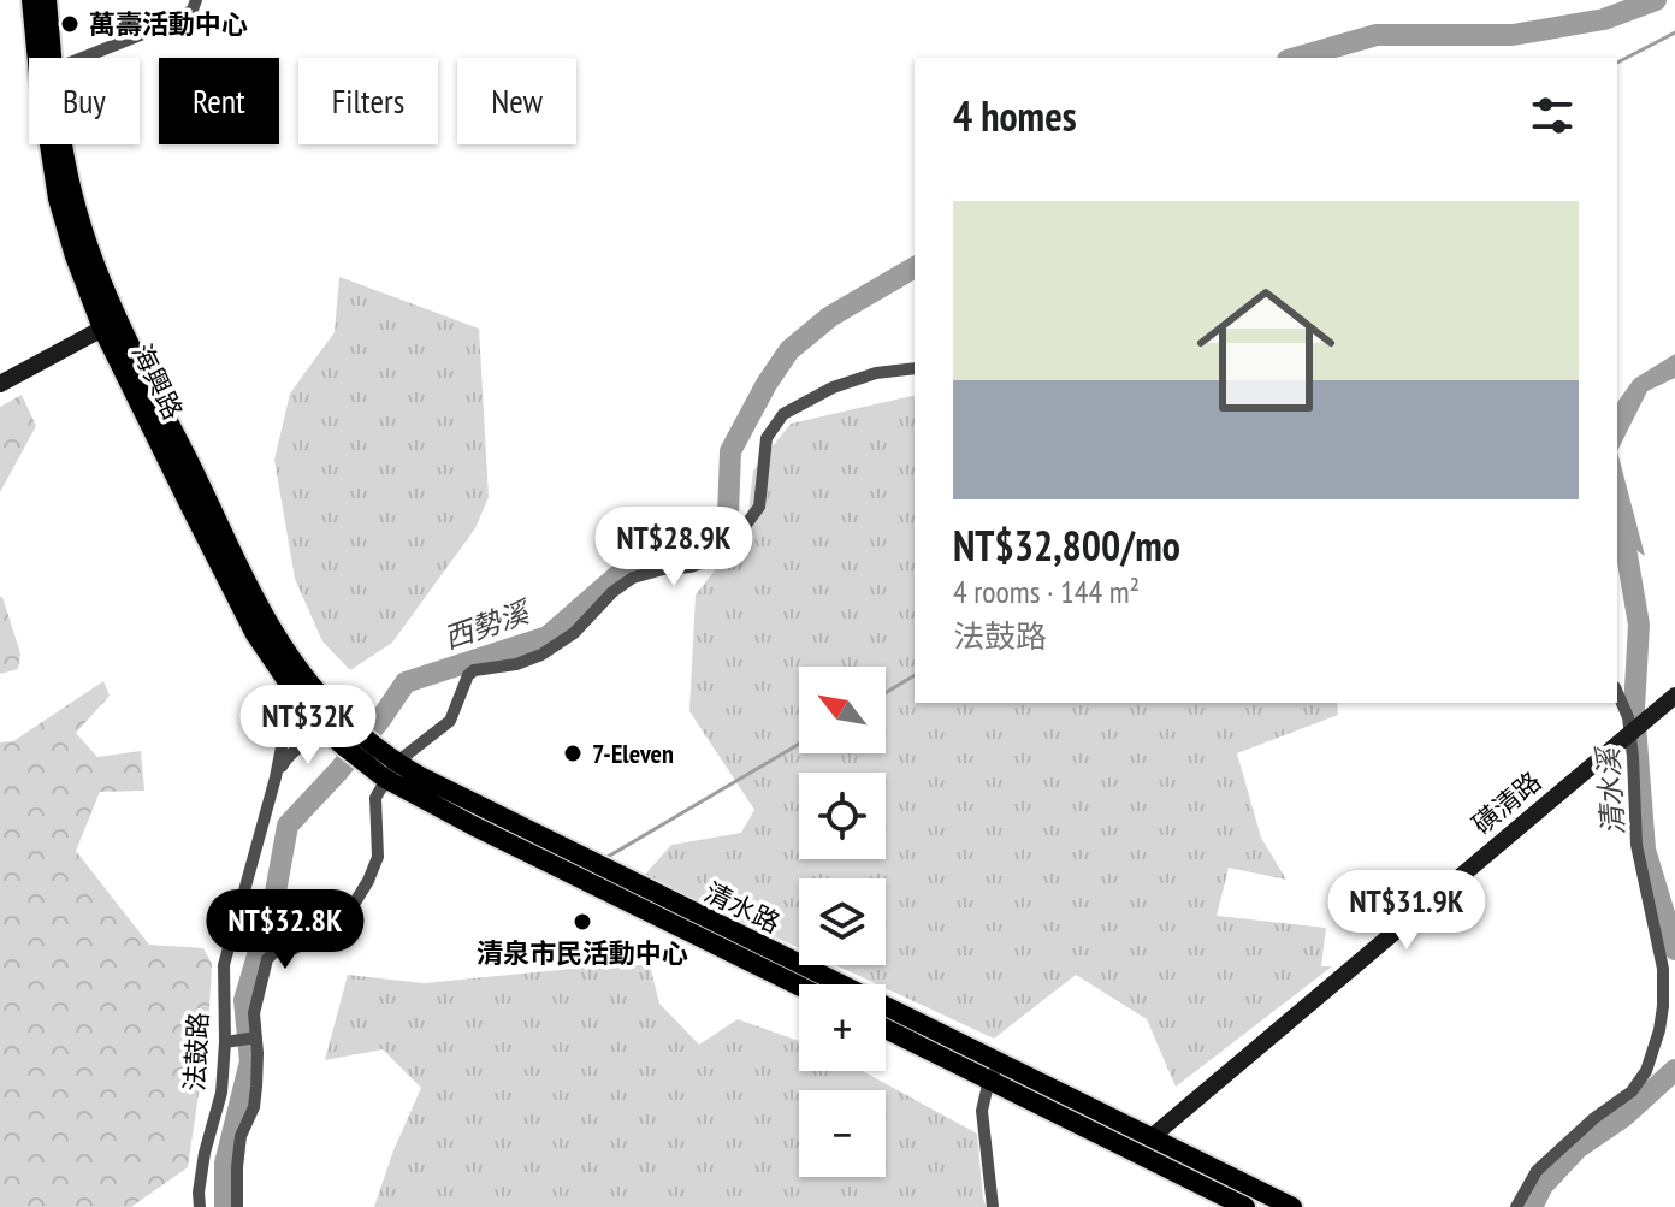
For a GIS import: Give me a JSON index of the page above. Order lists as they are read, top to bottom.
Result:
{
  "streets": {
    "main road": ["海興路", "清水路"],
    "street": ["磺清路", "法鼓路"]
  },
  "crossings": [
    ["海興路", "清水路"],
    ["海興路", "法鼓路"],
    ["磺清路", "清水路"]
  ],
  "water": ["西勢溪", "清水溪"],
  "places": ["萬壽活動中心", "7-Eleven", "清泉市民活動中心"],
  "north": "top left",
  "page": {
    "chip": [
      "Buy",
      "Rent",
      "Filters",
      "New"
    ],
    "heading": "4 homes",
    "list": [
      {
        "name": "NT$32,800/mo",
        "note": "4 rooms · 144 m² · 法鼓路"
      }
    ],
    "price": [
      "NT$28.9K",
      "NT$32K",
      "NT$31.9K",
      "NT$32.8K"
    ],
    "map_buttons": ["+", "−"]
  }
}
